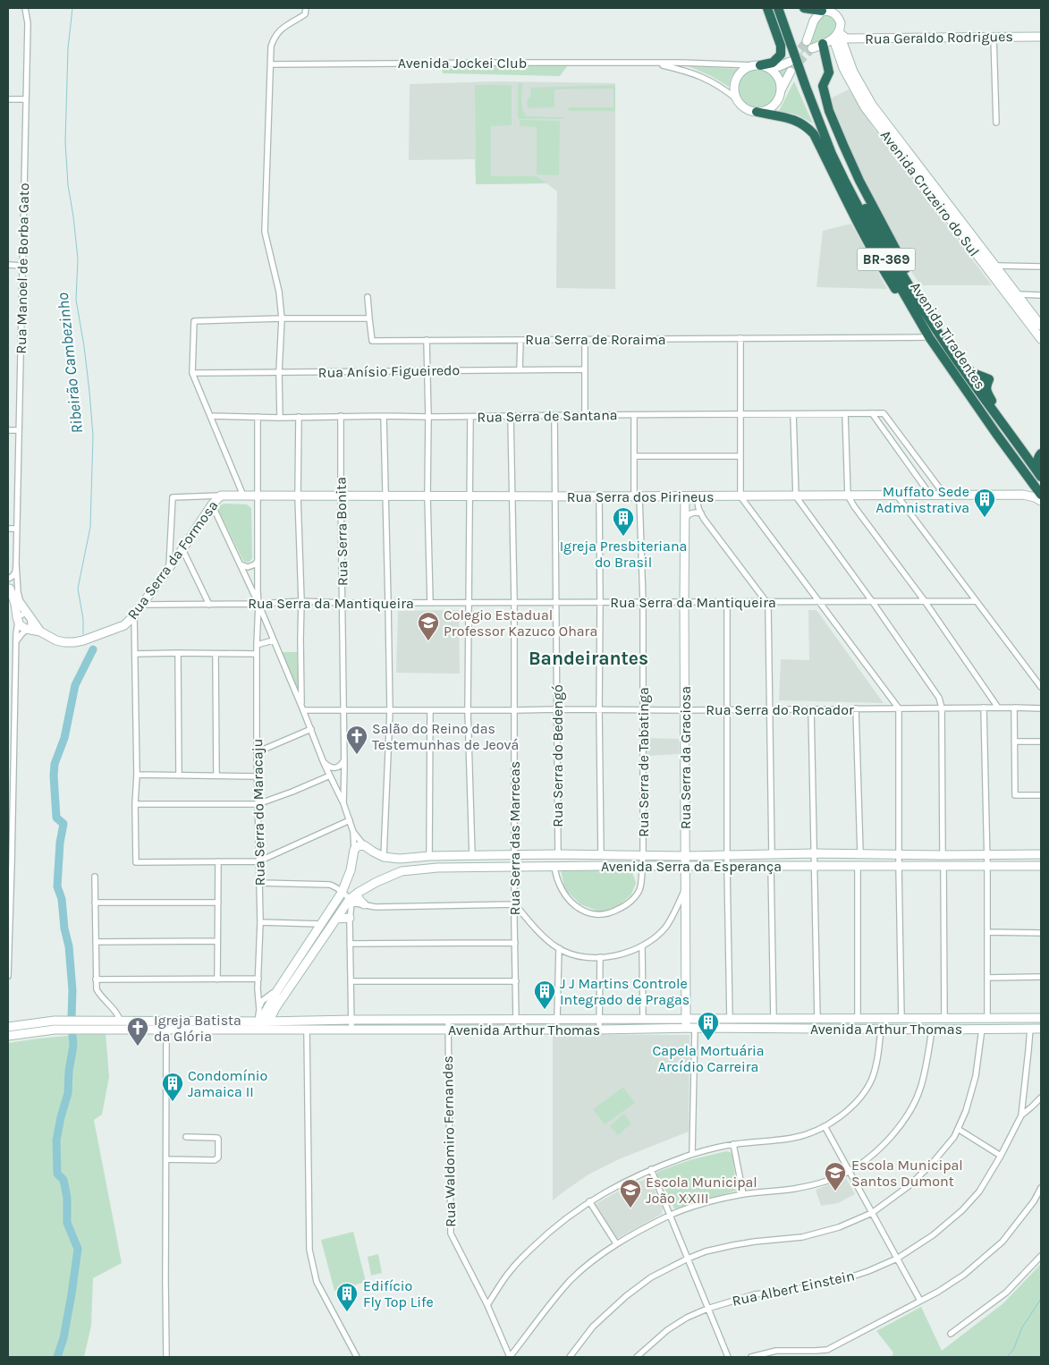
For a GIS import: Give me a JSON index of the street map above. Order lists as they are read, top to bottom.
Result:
{
  "streets": {
    "highway": ["BR-369", "Avenida Tiradentes"],
    "street": [
      "Rua Geraldo Rodrigues",
      "Avenida Jockei Club",
      "Avenida Cruzeiro do Sul",
      "Rua Manoel de Borba Gato",
      "Rua Serra de Roraima",
      "Rua Anísio Figueiredo",
      "Rua Serra de Santana",
      "Rua Serra dos Pirineus",
      "Rua Serra Bonita",
      "Rua Serra da Formosa",
      "Rua Serra da Mantiqueira",
      "Rua Serra do Roncador",
      "Rua Serra do Bedengó",
      "Rua Serra da Graciosa",
      "Rua Serra de Tabatinga",
      "Rua Serra do Maracaju",
      "Rua Serra das Marrecas",
      "Avenida Serra da Esperança",
      "Avenida Arthur Thomas",
      "Rua Waldomiro Fernandes",
      "Rua Albert Einstein"
    ]
  },
  "crossings": [
    ["Rua Geraldo Rodrigues", "Avenida Cruzeiro do Sul"],
    ["Avenida Tiradentes", "Rua Serra de Roraima"],
    ["Rua Serra de Santana", "Rua Serra dos Pirineus"],
    ["Rua Serra de Santana", "Rua Serra Bonita"],
    ["Rua Serra de Santana", "Rua Serra do Bedengó"],
    ["Rua Serra de Santana", "Rua Serra de Tabatinga"],
    ["Rua Serra de Santana", "Rua Serra do Maracaju"],
    ["Rua Serra de Santana", "Rua Serra das Marrecas"],
    ["Rua Serra dos Pirineus", "Rua Serra Bonita"],
    ["Rua Serra dos Pirineus", "Rua Serra da Formosa"],
    ["Rua Serra dos Pirineus", "Rua Serra do Bedengó"],
    ["Rua Serra dos Pirineus", "Rua Serra da Graciosa"],
    ["Rua Serra dos Pirineus", "Rua Serra de Tabatinga"],
    ["Rua Serra dos Pirineus", "Rua Serra do Maracaju"],
    ["Rua Serra dos Pirineus", "Rua Serra das Marrecas"],
    ["Rua Serra Bonita", "Rua Serra da Mantiqueira"],
    ["Rua Serra Bonita", "Rua Serra do Roncador"],
    ["Rua Serra Bonita", "Avenida Serra da Esperança"],
    ["Rua Serra da Formosa", "Rua Serra da Mantiqueira"],
    ["Rua Serra da Formosa", "Rua Serra do Maracaju"],
    ["Rua Serra da Mantiqueira", "Rua Serra do Bedengó"],
    ["Rua Serra da Mantiqueira", "Rua Serra da Graciosa"],
    ["Rua Serra da Mantiqueira", "Rua Serra de Tabatinga"],
    ["Rua Serra da Mantiqueira", "Rua Serra do Maracaju"],
    ["Rua Serra da Mantiqueira", "Rua Serra das Marrecas"],
    ["Rua Serra do Roncador", "Rua Serra do Bedengó"],
    ["Rua Serra do Roncador", "Rua Serra da Graciosa"],
    ["Rua Serra do Roncador", "Rua Serra de Tabatinga"],
    ["Rua Serra do Roncador", "Rua Serra das Marrecas"],
    ["Rua Serra do Bedengó", "Avenida Serra da Esperança"],
    ["Rua Serra da Graciosa", "Avenida Serra da Esperança"],
    ["Rua Serra da Graciosa", "Avenida Arthur Thomas"],
    ["Rua Serra de Tabatinga", "Avenida Serra da Esperança"],
    ["Rua Serra do Maracaju", "Avenida Serra da Esperança"],
    ["Rua Serra do Maracaju", "Avenida Arthur Thomas"],
    ["Rua Serra das Marrecas", "Avenida Serra da Esperança"],
    ["Rua Serra das Marrecas", "Avenida Arthur Thomas"],
    ["Avenida Serra da Esperança", "Avenida Arthur Thomas"],
    ["Avenida Arthur Thomas", "Rua Waldomiro Fernandes"],
    ["Avenida Arthur Thomas", "Rua Albert Einstein"]
  ],
  "districts": ["Bandeirantes"],
  "water": ["Ribeirão Cambezinho"],
  "places": {
    "building": [
      "Muffato Sede Admnistrativa",
      "Igreja Presbiteriana do Brasil",
      "J J Martins Controle Integrado de Pragas",
      "Capela Mortuária Arcídio Carreira",
      "Condomínio Jamaica II",
      "Edifício Fly Top Life"
    ],
    "school or university": ["Colegio Estadual Professor Kazuco Ohara", "Escola Municipal Santos Dumont", "Escola Municipal João XXIII"],
    "church": ["Salão do Reino das Testemunhas de Jeová", "Igreja Batista da Glória"]
  }
}
